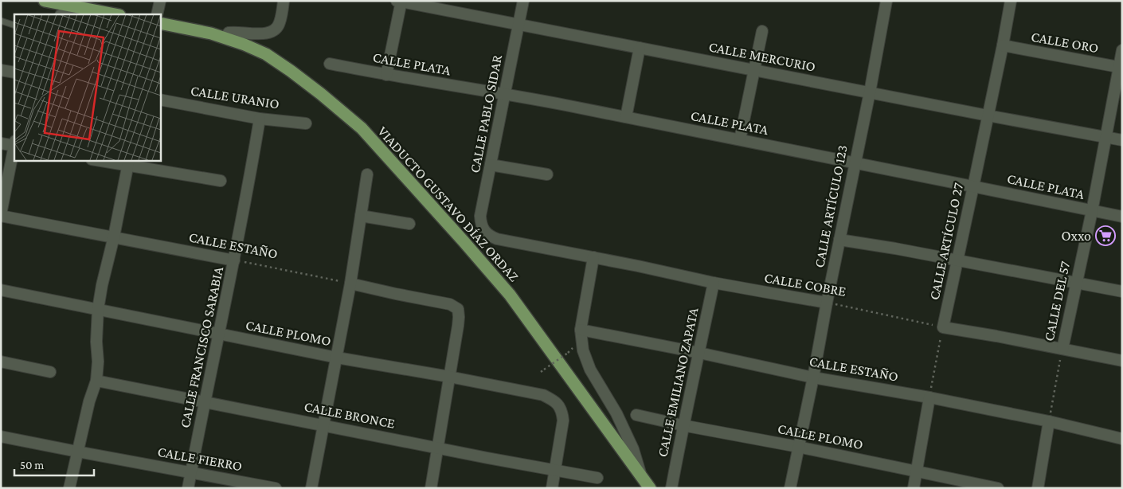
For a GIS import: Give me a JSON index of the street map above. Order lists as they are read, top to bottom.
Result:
{
  "streets": {
    "main road": ["VIADUCTO GUSTAVO DÍAZ ORDAZ"],
    "street": [
      "CALLE ORO",
      "CALLE MERCURIO",
      "CALLE PLATA",
      "CALLE URANIO",
      "CALLE PABLO SIDAR",
      "CALLE ARTÍCULO 123",
      "CALLE ARTÍCULO 27",
      "CALLE ESTAÑO",
      "CALLE COBRE",
      "CALLE DEL 57",
      "CALLE PLOMO",
      "CALLE FRANCISCO SARABIA",
      "CALLE EMILIANO ZAPATA",
      "CALLE BRONCE",
      "CALLE FIERRO"
    ]
  },
  "crossings": [
    ["CALLE ORO", "CALLE ARTÍCULO 27"],
    ["CALLE ORO", "CALLE DEL 57"],
    ["CALLE MERCURIO", "CALLE PABLO SIDAR"],
    ["CALLE MERCURIO", "CALLE ARTÍCULO 123"],
    ["CALLE MERCURIO", "CALLE ARTÍCULO 27"],
    ["CALLE MERCURIO", "CALLE DEL 57"],
    ["CALLE PLATA", "CALLE PABLO SIDAR"],
    ["CALLE PLATA", "CALLE ARTÍCULO 123"],
    ["CALLE PLATA", "CALLE ARTÍCULO 27"],
    ["CALLE PLATA", "CALLE DEL 57"],
    ["CALLE URANIO", "CALLE FRANCISCO SARABIA"],
    ["CALLE PABLO SIDAR", "CALLE COBRE"],
    ["CALLE ARTÍCULO 123", "CALLE ESTAÑO"],
    ["CALLE ARTÍCULO 123", "CALLE COBRE"],
    ["CALLE ARTÍCULO 123", "CALLE PLOMO"],
    ["CALLE ARTÍCULO 27", "CALLE COBRE"],
    ["CALLE ESTAÑO", "CALLE DEL 57"],
    ["CALLE ESTAÑO", "CALLE FRANCISCO SARABIA"],
    ["CALLE ESTAÑO", "CALLE EMILIANO ZAPATA"],
    ["CALLE COBRE", "CALLE EMILIANO ZAPATA"],
    ["CALLE PLOMO", "CALLE FRANCISCO SARABIA"],
    ["CALLE PLOMO", "CALLE EMILIANO ZAPATA"],
    ["CALLE PLOMO", "CALLE BRONCE"],
    ["CALLE FRANCISCO SARABIA", "CALLE BRONCE"],
    ["CALLE FRANCISCO SARABIA", "CALLE FIERRO"]
  ],
  "places": {
    "supermarket": ["Oxxo"]
  },
  "scale_bar": "50 m"
}
